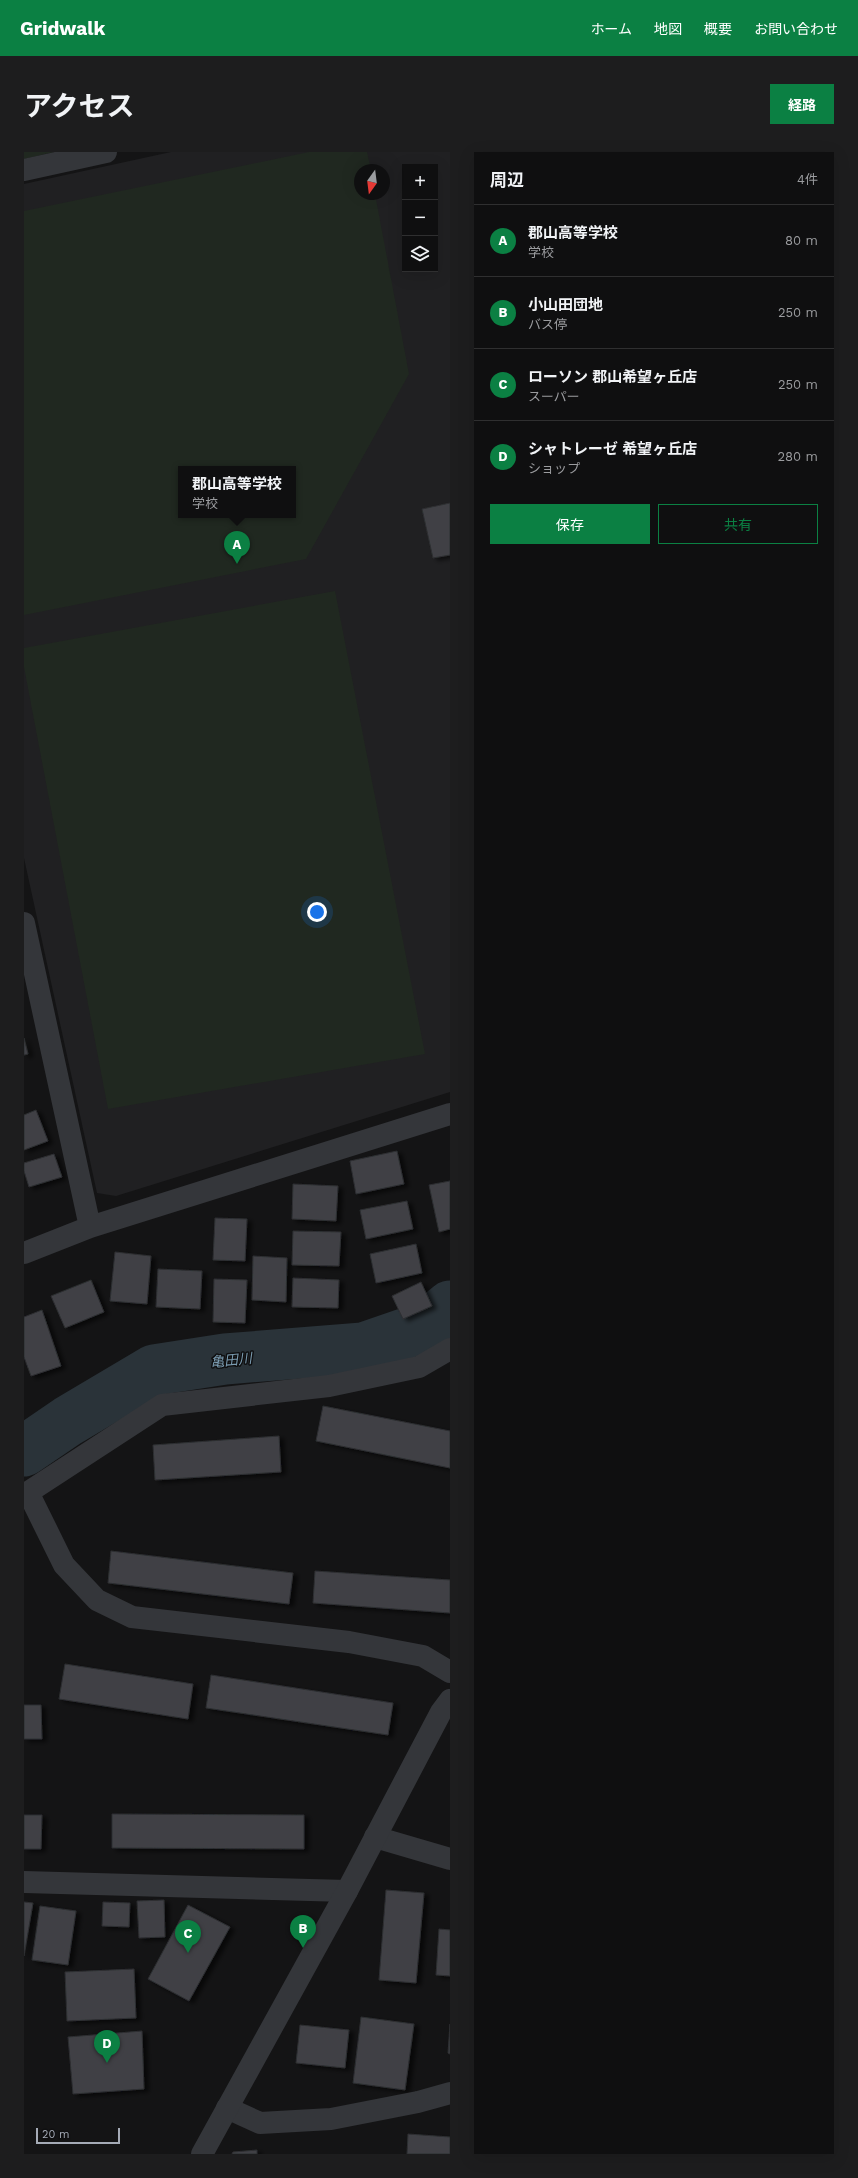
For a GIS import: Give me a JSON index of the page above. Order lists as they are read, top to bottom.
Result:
{
  "water": ["亀田川"],
  "scale_bar": "20 m",
  "north": "bottom",
  "page": {
    "header": "Gridwalk",
    "nav": [
      "ホーム",
      "地図",
      "概要",
      "お問い合わせ"
    ],
    "title": "アクセス",
    "buttons": [
      "経路",
      ["保存", "共有"]
    ],
    "heading": ["周辺", "4件"],
    "map_buttons": ["+", "−"],
    "list": [
      {
        "mark": "A",
        "name": "郡山高等学校",
        "note": "学校",
        "value": "80 m"
      },
      {
        "mark": "B",
        "name": "小山田団地",
        "note": "バス停",
        "value": "250 m"
      },
      {
        "mark": "C",
        "name": "ローソン 郡山希望ヶ丘店",
        "note": "スーパー",
        "value": "250 m"
      },
      {
        "mark": "D",
        "name": "シャトレーゼ 希望ヶ丘店",
        "note": "ショップ",
        "value": "280 m"
      }
    ],
    "popup": ["郡山高等学校", "学校"],
    "pins": [
      "A",
      "B",
      "C",
      "D"
    ],
    "scale": "20 m"
  }
}
